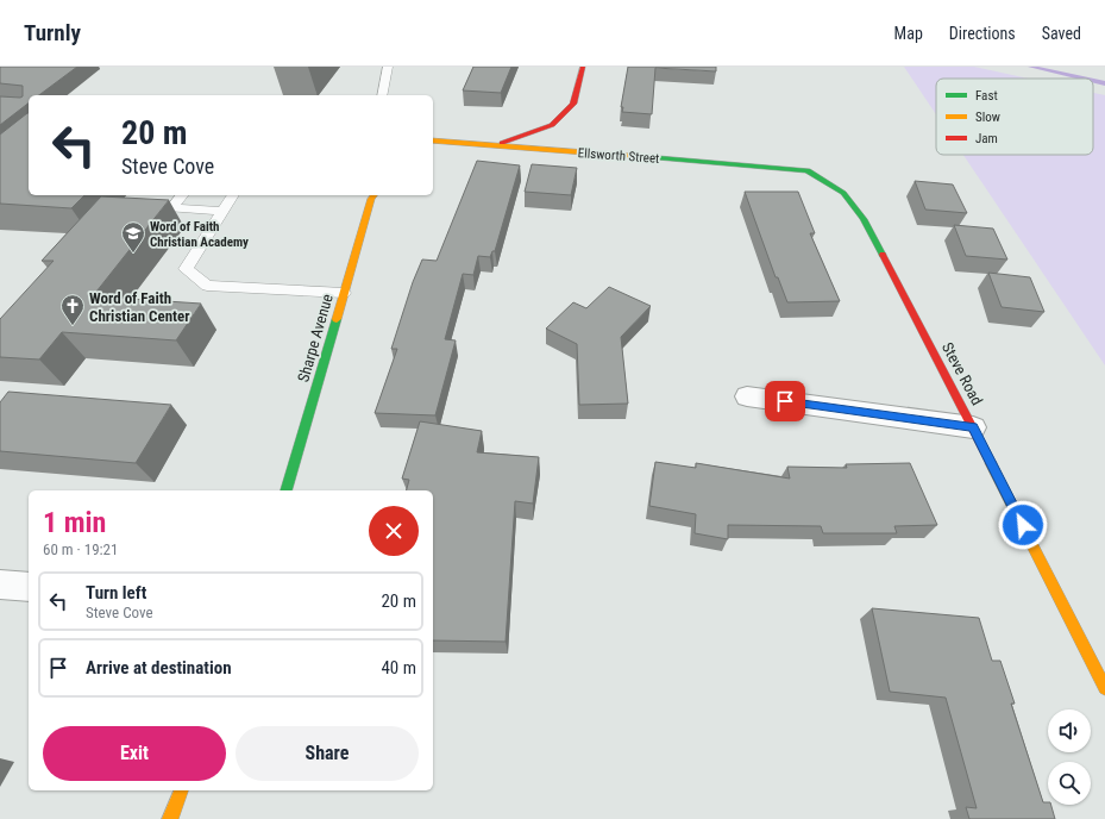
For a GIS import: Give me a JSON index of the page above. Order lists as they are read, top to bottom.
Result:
{
  "streets": {
    "street": ["Ellsworth Street", "Sharpe Avenue", "Steve Road"]
  },
  "crossings": [
    ["Ellsworth Street", "Steve Road"]
  ],
  "places": {
    "school or university": ["Word of Faith Christian Academy"],
    "church": ["Word of Faith Christian Center"]
  },
  "legend": ["Fast", "Slow", "Jam"],
  "page": {
    "header": "Turnly",
    "nav": ["Map", "Directions", "Saved"],
    "turn": ["20 m", "Steve Cove"],
    "heading": ["1 min", "60 m · 19:21"],
    "list": [
      {
        "name": "Turn left",
        "note": "Steve Cove",
        "value": "20 m"
      },
      {
        "name": "Arrive at destination",
        "value": "40 m"
      }
    ],
    "buttons": ["Exit", "Share"]
  }
}
